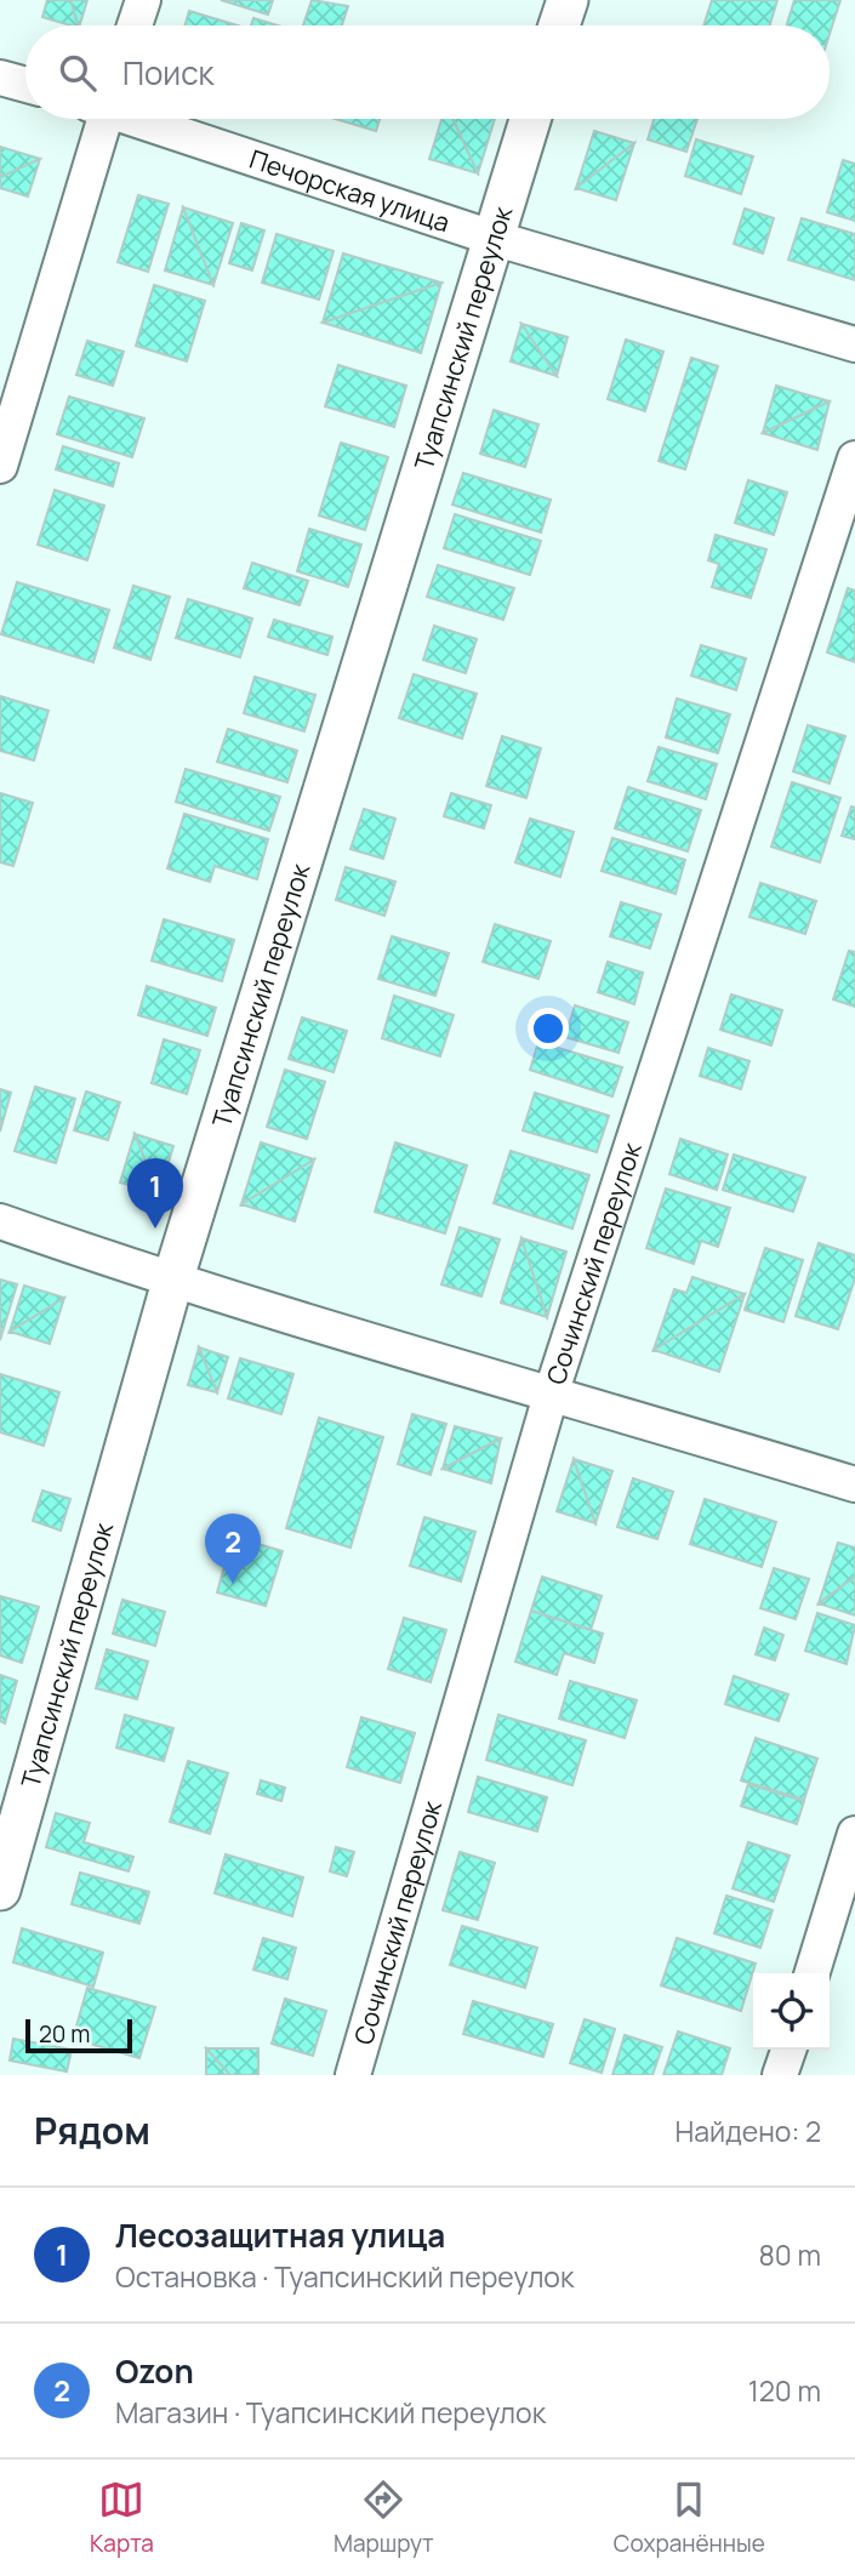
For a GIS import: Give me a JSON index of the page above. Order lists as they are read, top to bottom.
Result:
{
  "streets": {
    "street": ["Печорская улица", "Туапсинский переулок", "Сочинский переулок"]
  },
  "crossings": [
    ["Печорская улица", "Туапсинский переулок"]
  ],
  "scale_bar": "20 m",
  "page": {
    "search": "Поиск",
    "pins": ["1", "2"],
    "scale": "20 m",
    "heading": ["Рядом", "Найдено: 2"],
    "list": [
      {
        "mark": "1",
        "name": "Лесозащитная улица",
        "note": "Остановка · Туапсинский переулок",
        "value": "80 m"
      },
      {
        "mark": "2",
        "name": "Ozon",
        "note": "Магазин · Туапсинский переулок",
        "value": "120 m"
      }
    ],
    "nav": ["Карта", "Маршрут", "Сохранённые"]
  }
}
